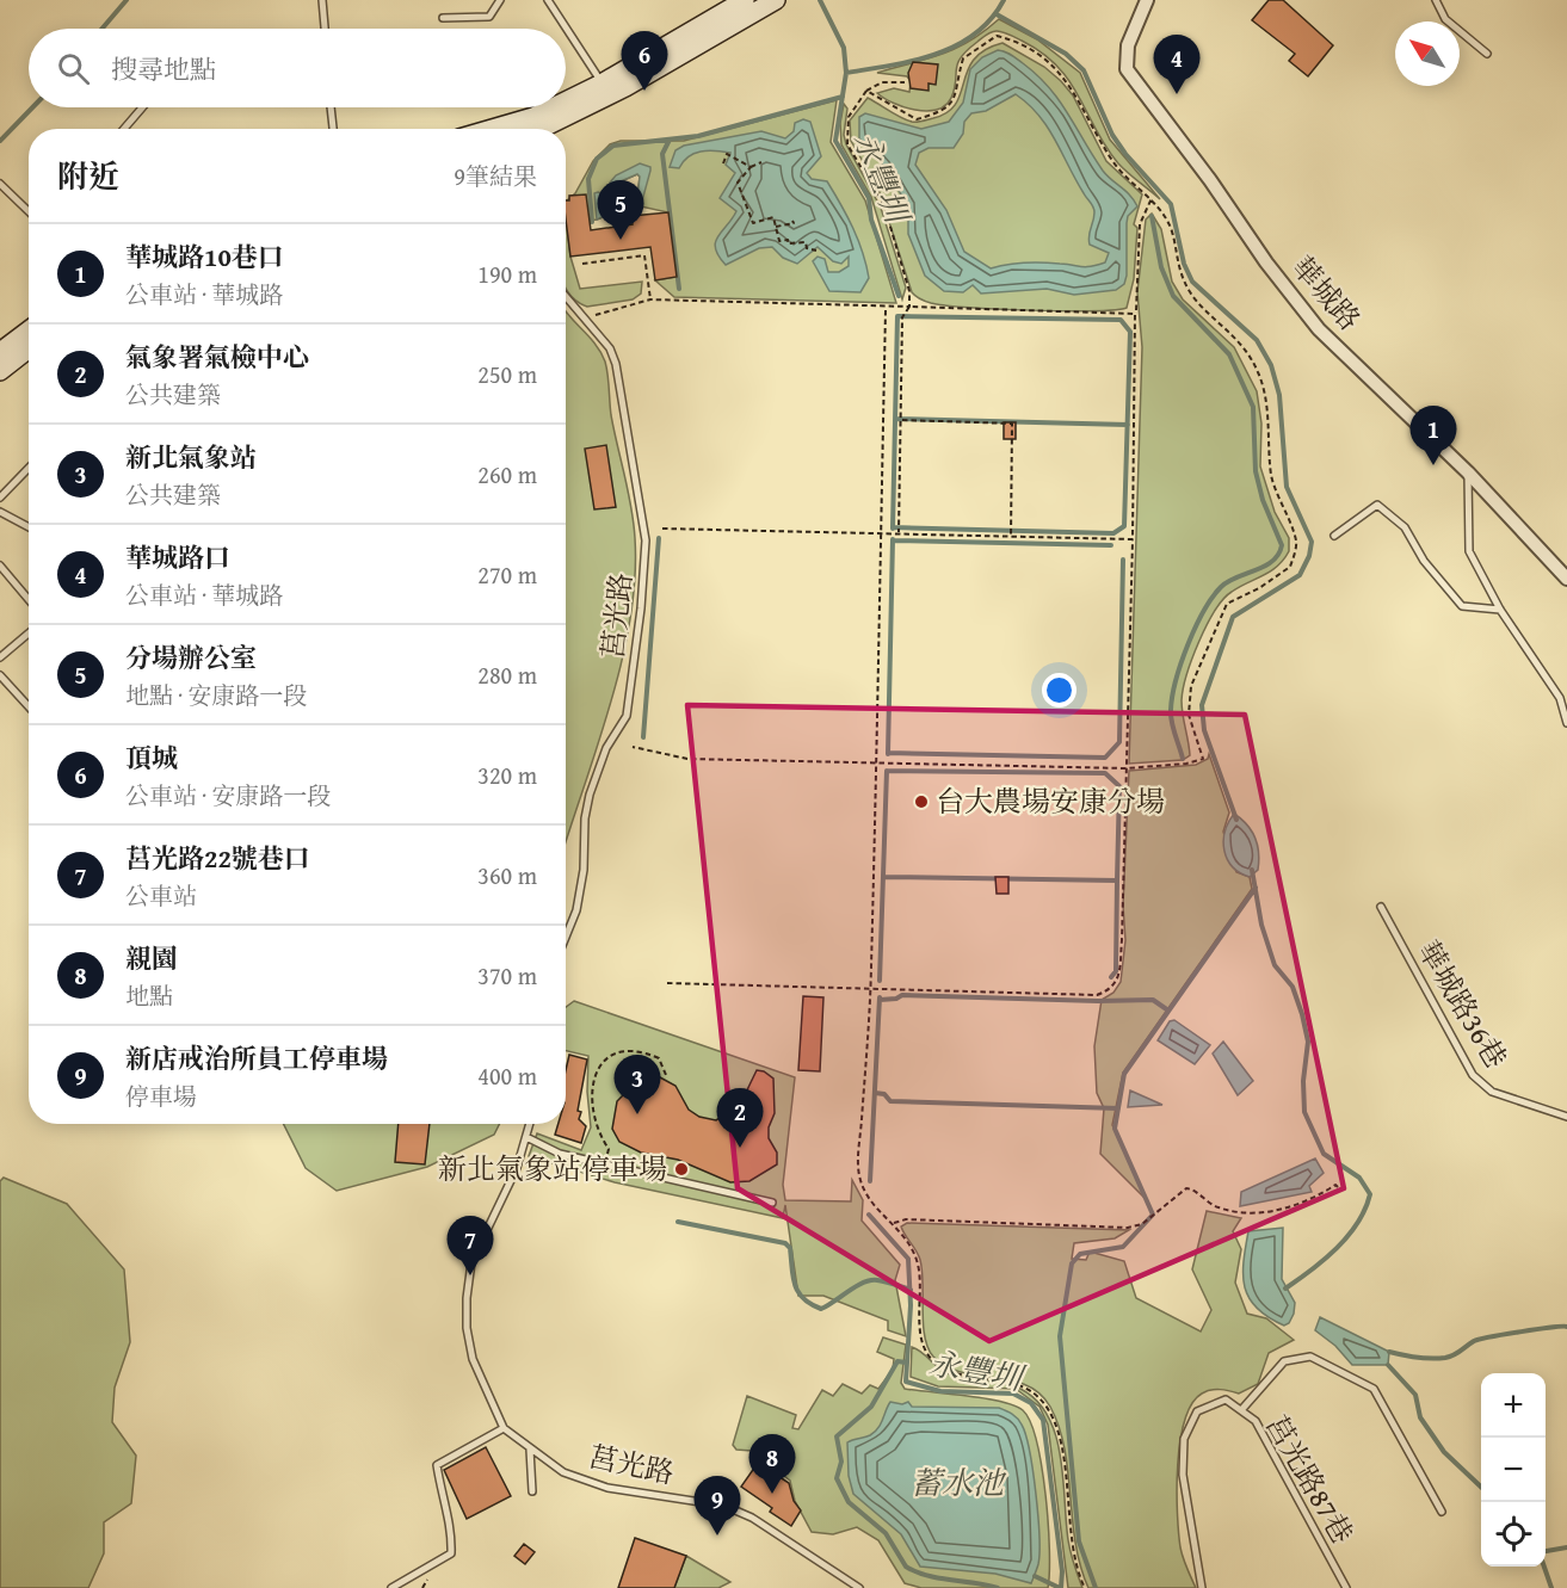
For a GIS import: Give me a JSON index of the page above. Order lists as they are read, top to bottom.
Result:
{
  "streets": {
    "street": ["華城路"],
    "lane": ["莒光路", "華城路36巷", "莒光路87巷"]
  },
  "water": ["永豐圳", "蓄水池"],
  "places": ["台大農場安康分場", "新北氣象站停車場"],
  "north": "top left",
  "page": {
    "search": "搜尋地點",
    "pins": [
      "6",
      "4",
      "5",
      "1",
      "3",
      "2",
      "7",
      "8",
      "9"
    ],
    "heading": ["附近", "9筆結果"],
    "list": [
      {
        "mark": "1",
        "name": "華城路10巷口",
        "note": "公車站 · 華城路",
        "value": "190 m"
      },
      {
        "mark": "2",
        "name": "氣象署氣檢中心",
        "note": "公共建築",
        "value": "250 m"
      },
      {
        "mark": "3",
        "name": "新北氣象站",
        "note": "公共建築",
        "value": "260 m"
      },
      {
        "mark": "4",
        "name": "華城路口",
        "note": "公車站 · 華城路",
        "value": "270 m"
      },
      {
        "mark": "5",
        "name": "分場辦公室",
        "note": "地點 · 安康路一段",
        "value": "280 m"
      },
      {
        "mark": "6",
        "name": "頂城",
        "note": "公車站 · 安康路一段",
        "value": "320 m"
      },
      {
        "mark": "7",
        "name": "莒光路22號巷口",
        "note": "公車站",
        "value": "360 m"
      },
      {
        "mark": "8",
        "name": "親園",
        "note": "地點",
        "value": "370 m"
      },
      {
        "mark": "9",
        "name": "新店戒治所員工停車場",
        "note": "停車場",
        "value": "400 m"
      }
    ],
    "map_buttons": ["+", "−"]
  }
}
